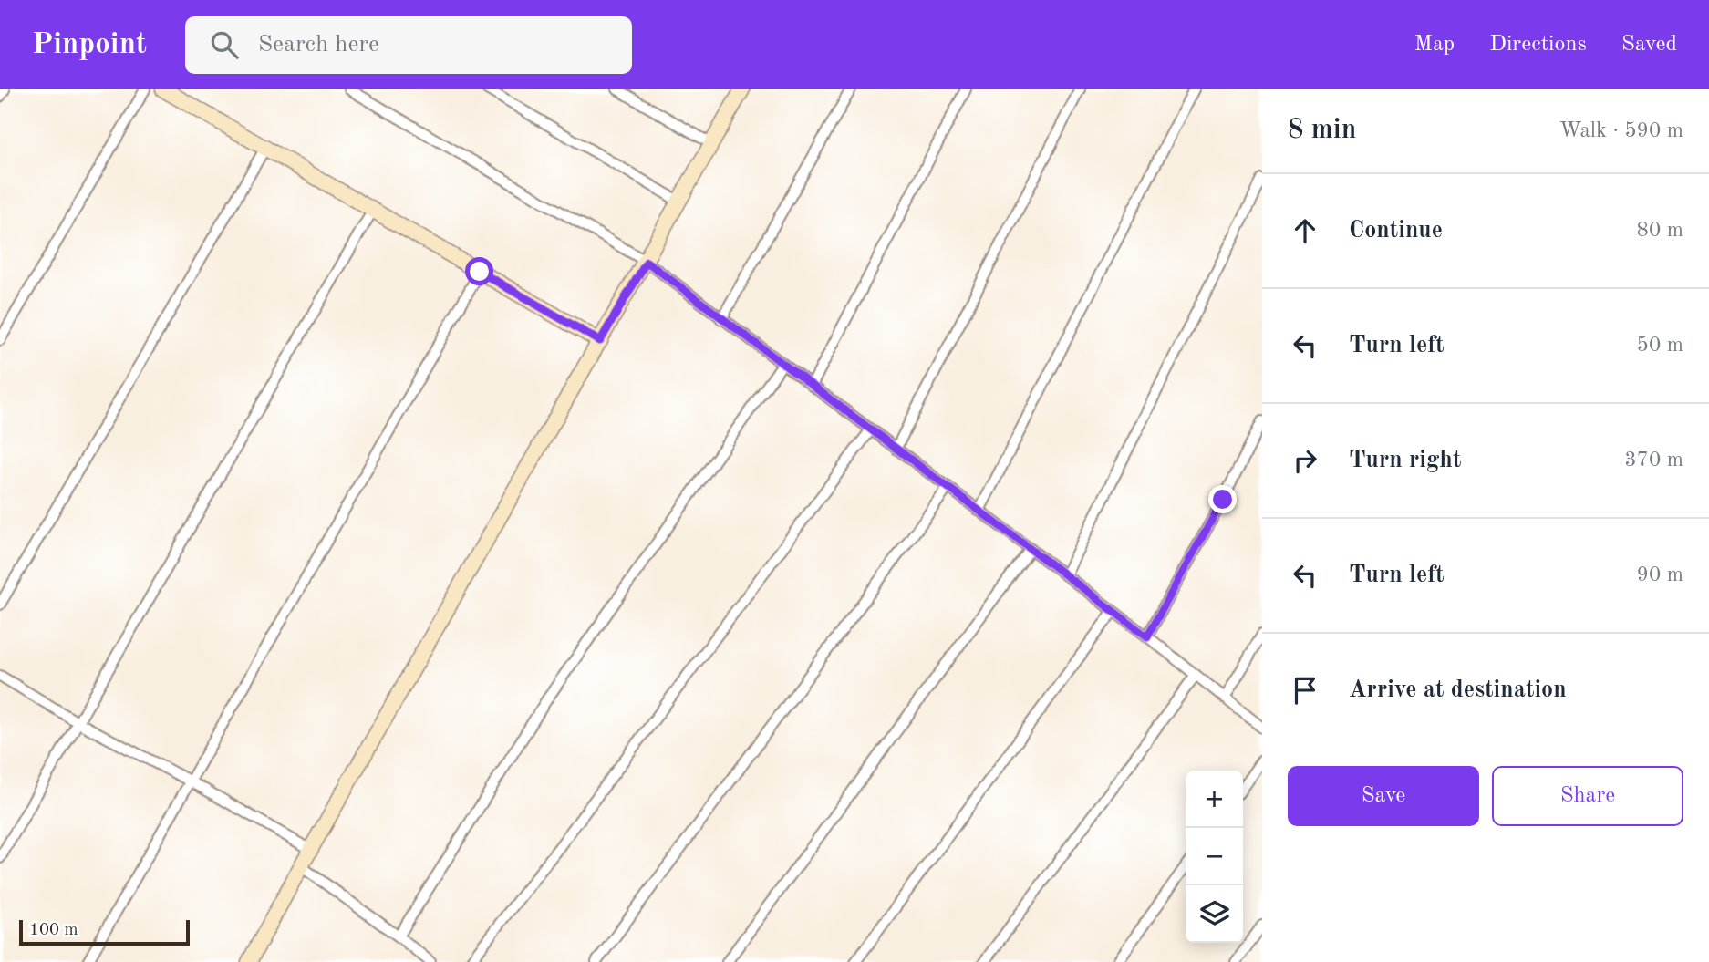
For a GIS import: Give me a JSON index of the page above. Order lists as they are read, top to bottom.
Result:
{
  "scale_bar": "100 m",
  "page": {
    "header": "Pinpoint",
    "search": "Search here",
    "nav": ["Map", "Directions", "Saved"],
    "heading": ["8 min", "Walk · 590 m"],
    "list": [
      ["Continue", "80 m"],
      ["Turn left", "50 m"],
      ["Turn right", "370 m"],
      ["Turn left", "90 m"],
      "Arrive at destination"
    ],
    "buttons": ["Save", "Share"],
    "map_buttons": ["+", "−"],
    "scale": "100 m"
  }
}
